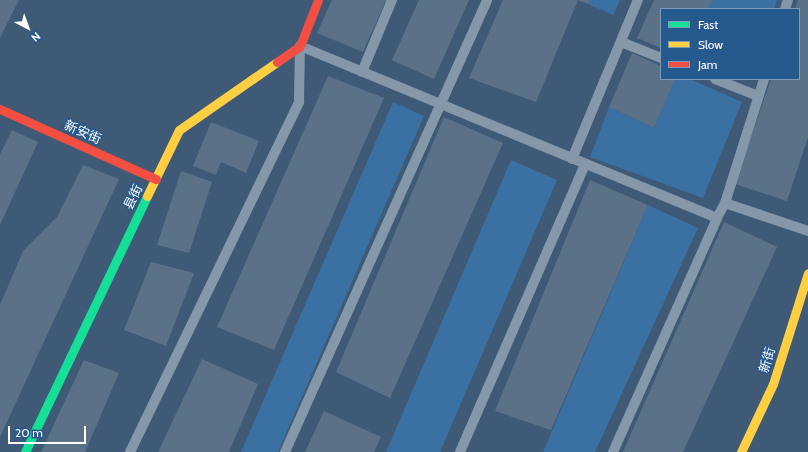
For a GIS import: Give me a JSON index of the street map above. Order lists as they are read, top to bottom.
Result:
{
  "streets": {
    "street": ["新安街", "县街", "新街"]
  },
  "crossings": [
    ["新安街", "县街"]
  ],
  "legend": ["Fast", "Slow", "Jam"],
  "scale_bar": "20 m",
  "north": "bottom right"
}
